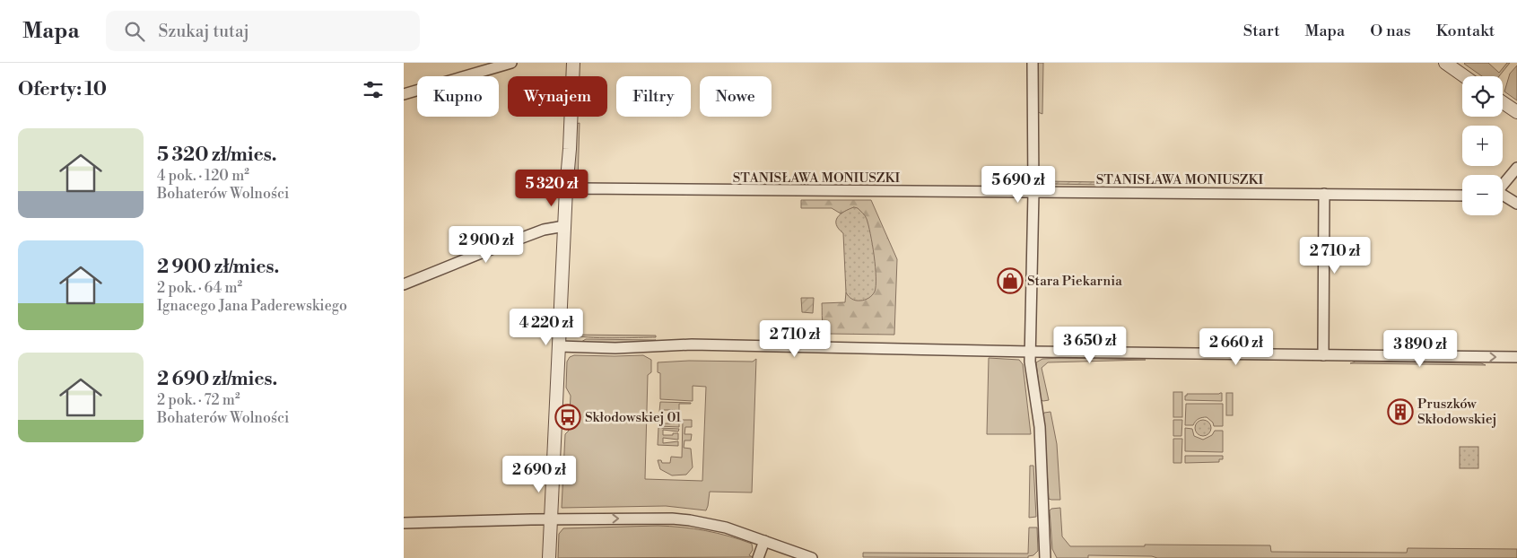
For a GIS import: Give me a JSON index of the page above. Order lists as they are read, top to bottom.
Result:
{
  "streets": {
    "street": ["STANISŁAWA MONIUSZKI"]
  },
  "places": {
    "shop": ["Stara Piekarnia"],
    "building": ["Pruszków Skłodowskiej"],
    "bus stop": ["Skłodowskiej 01"]
  },
  "page": {
    "header": "Mapa",
    "search": "Szukaj tutaj",
    "nav": [
      "Start",
      "Mapa",
      "O nas",
      "Kontakt"
    ],
    "heading": "Oferty: 10",
    "map_buttons": ["+", "−"],
    "chip": [
      "Kupno",
      "Wynajem",
      "Filtry",
      "Nowe"
    ],
    "list": [
      {
        "name": "5 320 zł/mies.",
        "note": "4 pok. · 120 m² · Bohaterów Wolności"
      },
      {
        "name": "2 900 zł/mies.",
        "note": "2 pok. · 64 m² · Ignacego Jana Paderewskiego"
      },
      {
        "name": "2 690 zł/mies.",
        "note": "2 pok. · 72 m² · Bohaterów Wolności"
      }
    ],
    "price": [
      "5 690 zł",
      "5 320 zł",
      "2 900 zł",
      "2 710 zł",
      "4 220 zł",
      "2 710 zł",
      "3 650 zł",
      "2 660 zł",
      "3 890 zł",
      "2 690 zł"
    ]
  }
}
